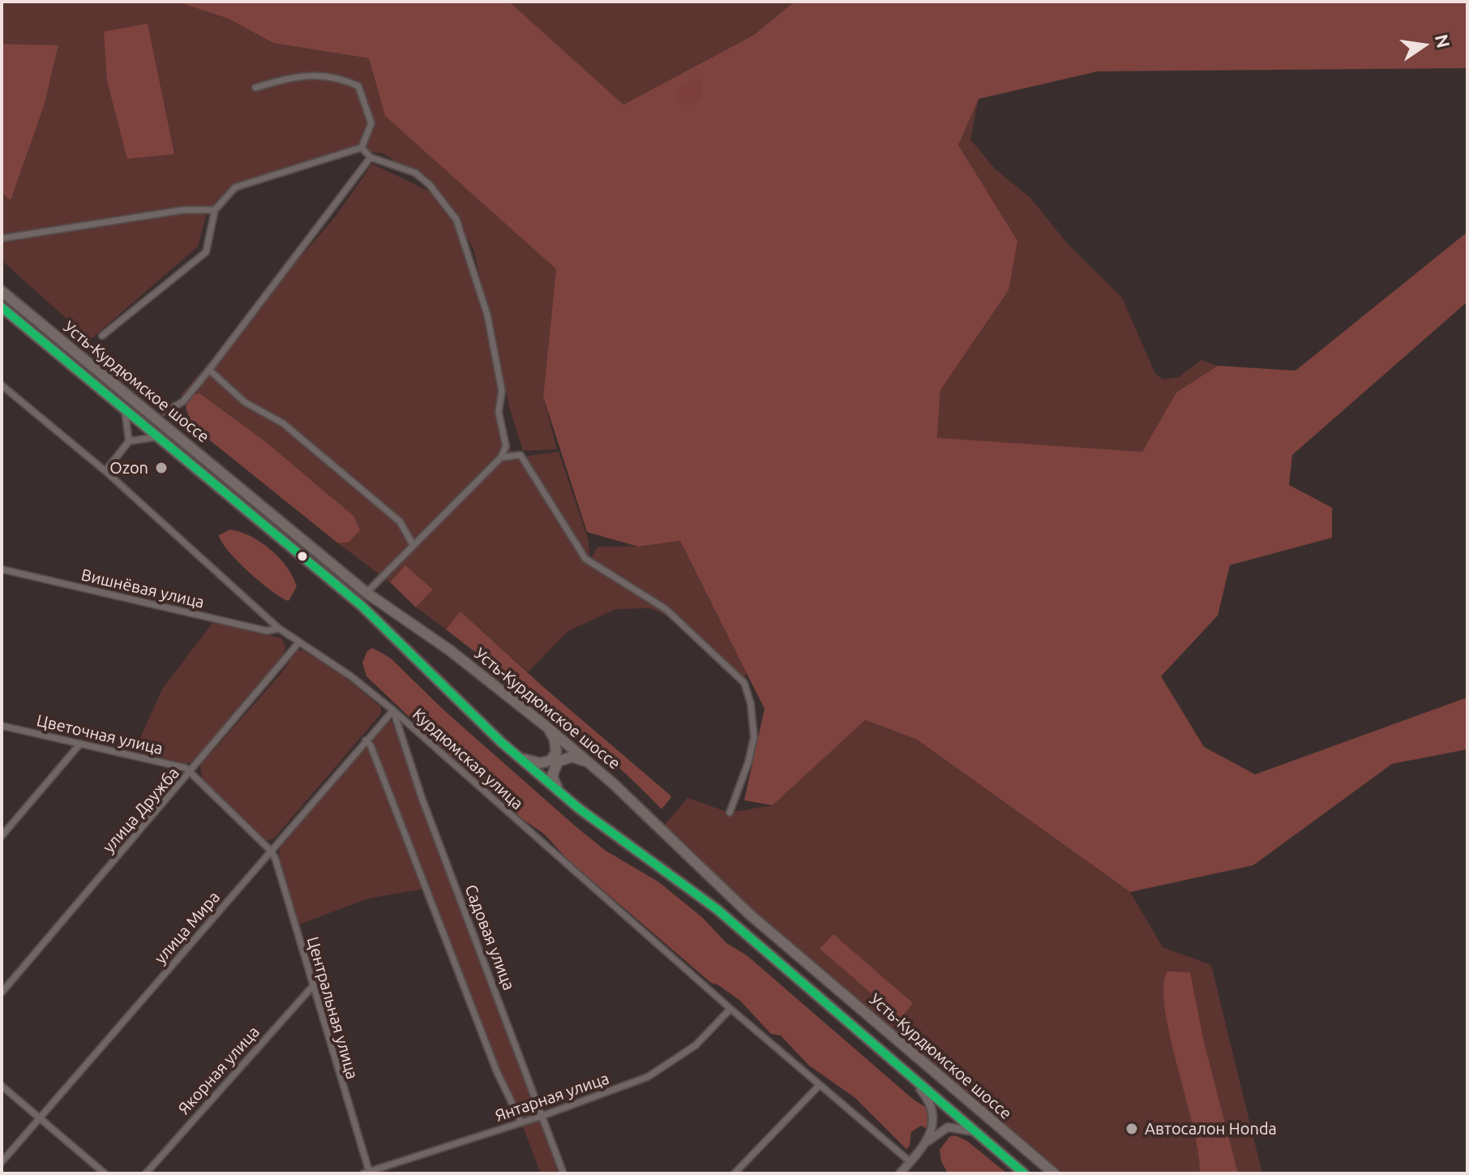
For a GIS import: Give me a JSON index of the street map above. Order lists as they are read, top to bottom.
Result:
{
  "streets": {
    "main road": ["Усть-Курдюмское шоссе"],
    "street": [
      "Вишнёвая улица",
      "Цветочная улица",
      "Курдюмская улица",
      "улица Дружба",
      "улица Мира",
      "Садовая улица",
      "Центральная улица",
      "Якорная улица",
      "Янтарная улица"
    ]
  },
  "crossings": [
    ["Вишнёвая улица", "Курдюмская улица"],
    ["Цветочная улица", "улица Дружба"],
    ["Курдюмская улица", "улица Дружба"],
    ["Курдюмская улица", "улица Мира"],
    ["Курдюмская улица", "Садовая улица"],
    ["Курдюмская улица", "Янтарная улица"],
    ["улица Мира", "Садовая улица"],
    ["улица Мира", "Центральная улица"],
    ["Садовая улица", "Янтарная улица"],
    ["Центральная улица", "Якорная улица"],
    ["Центральная улица", "Янтарная улица"]
  ],
  "places": ["Ozon", "Автосалон Honda"],
  "north": "right"
}
